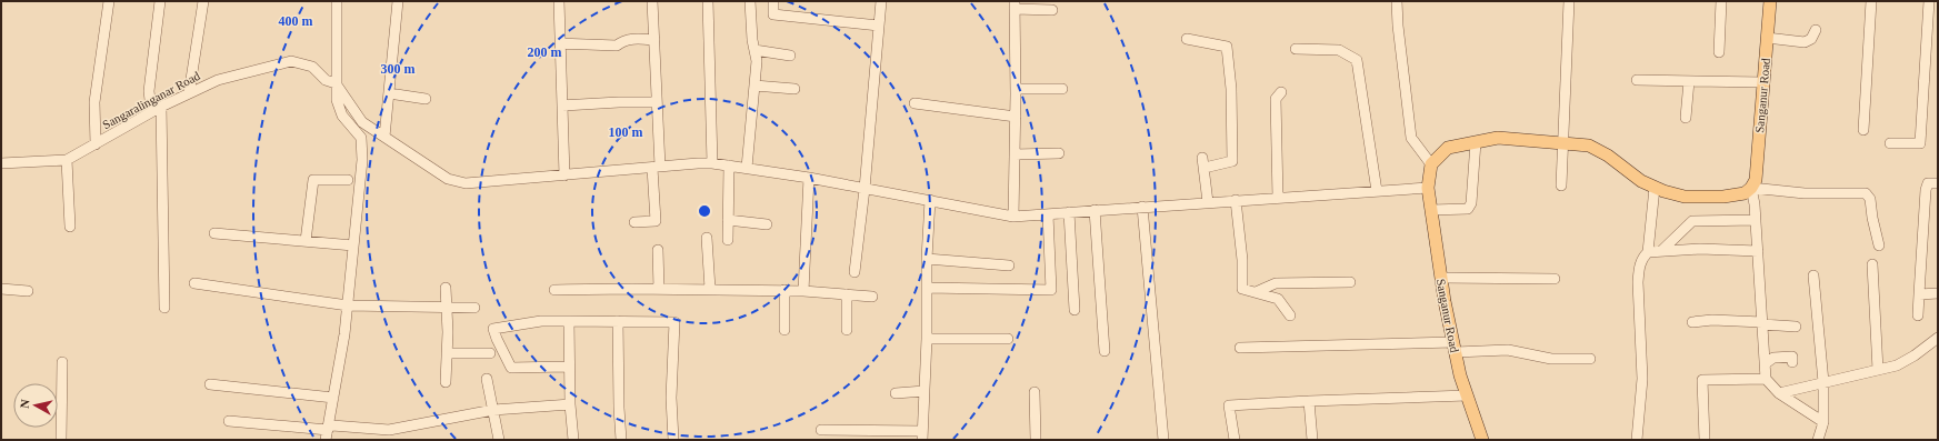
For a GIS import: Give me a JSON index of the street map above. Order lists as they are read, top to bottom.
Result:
{
  "streets": {
    "main road": ["Sanganur Road"],
    "street": ["Sangaralinganar Road"]
  },
  "north": "left",
  "rings": [
    "400 m",
    "200 m",
    "300 m",
    "100 m"
  ]
}
